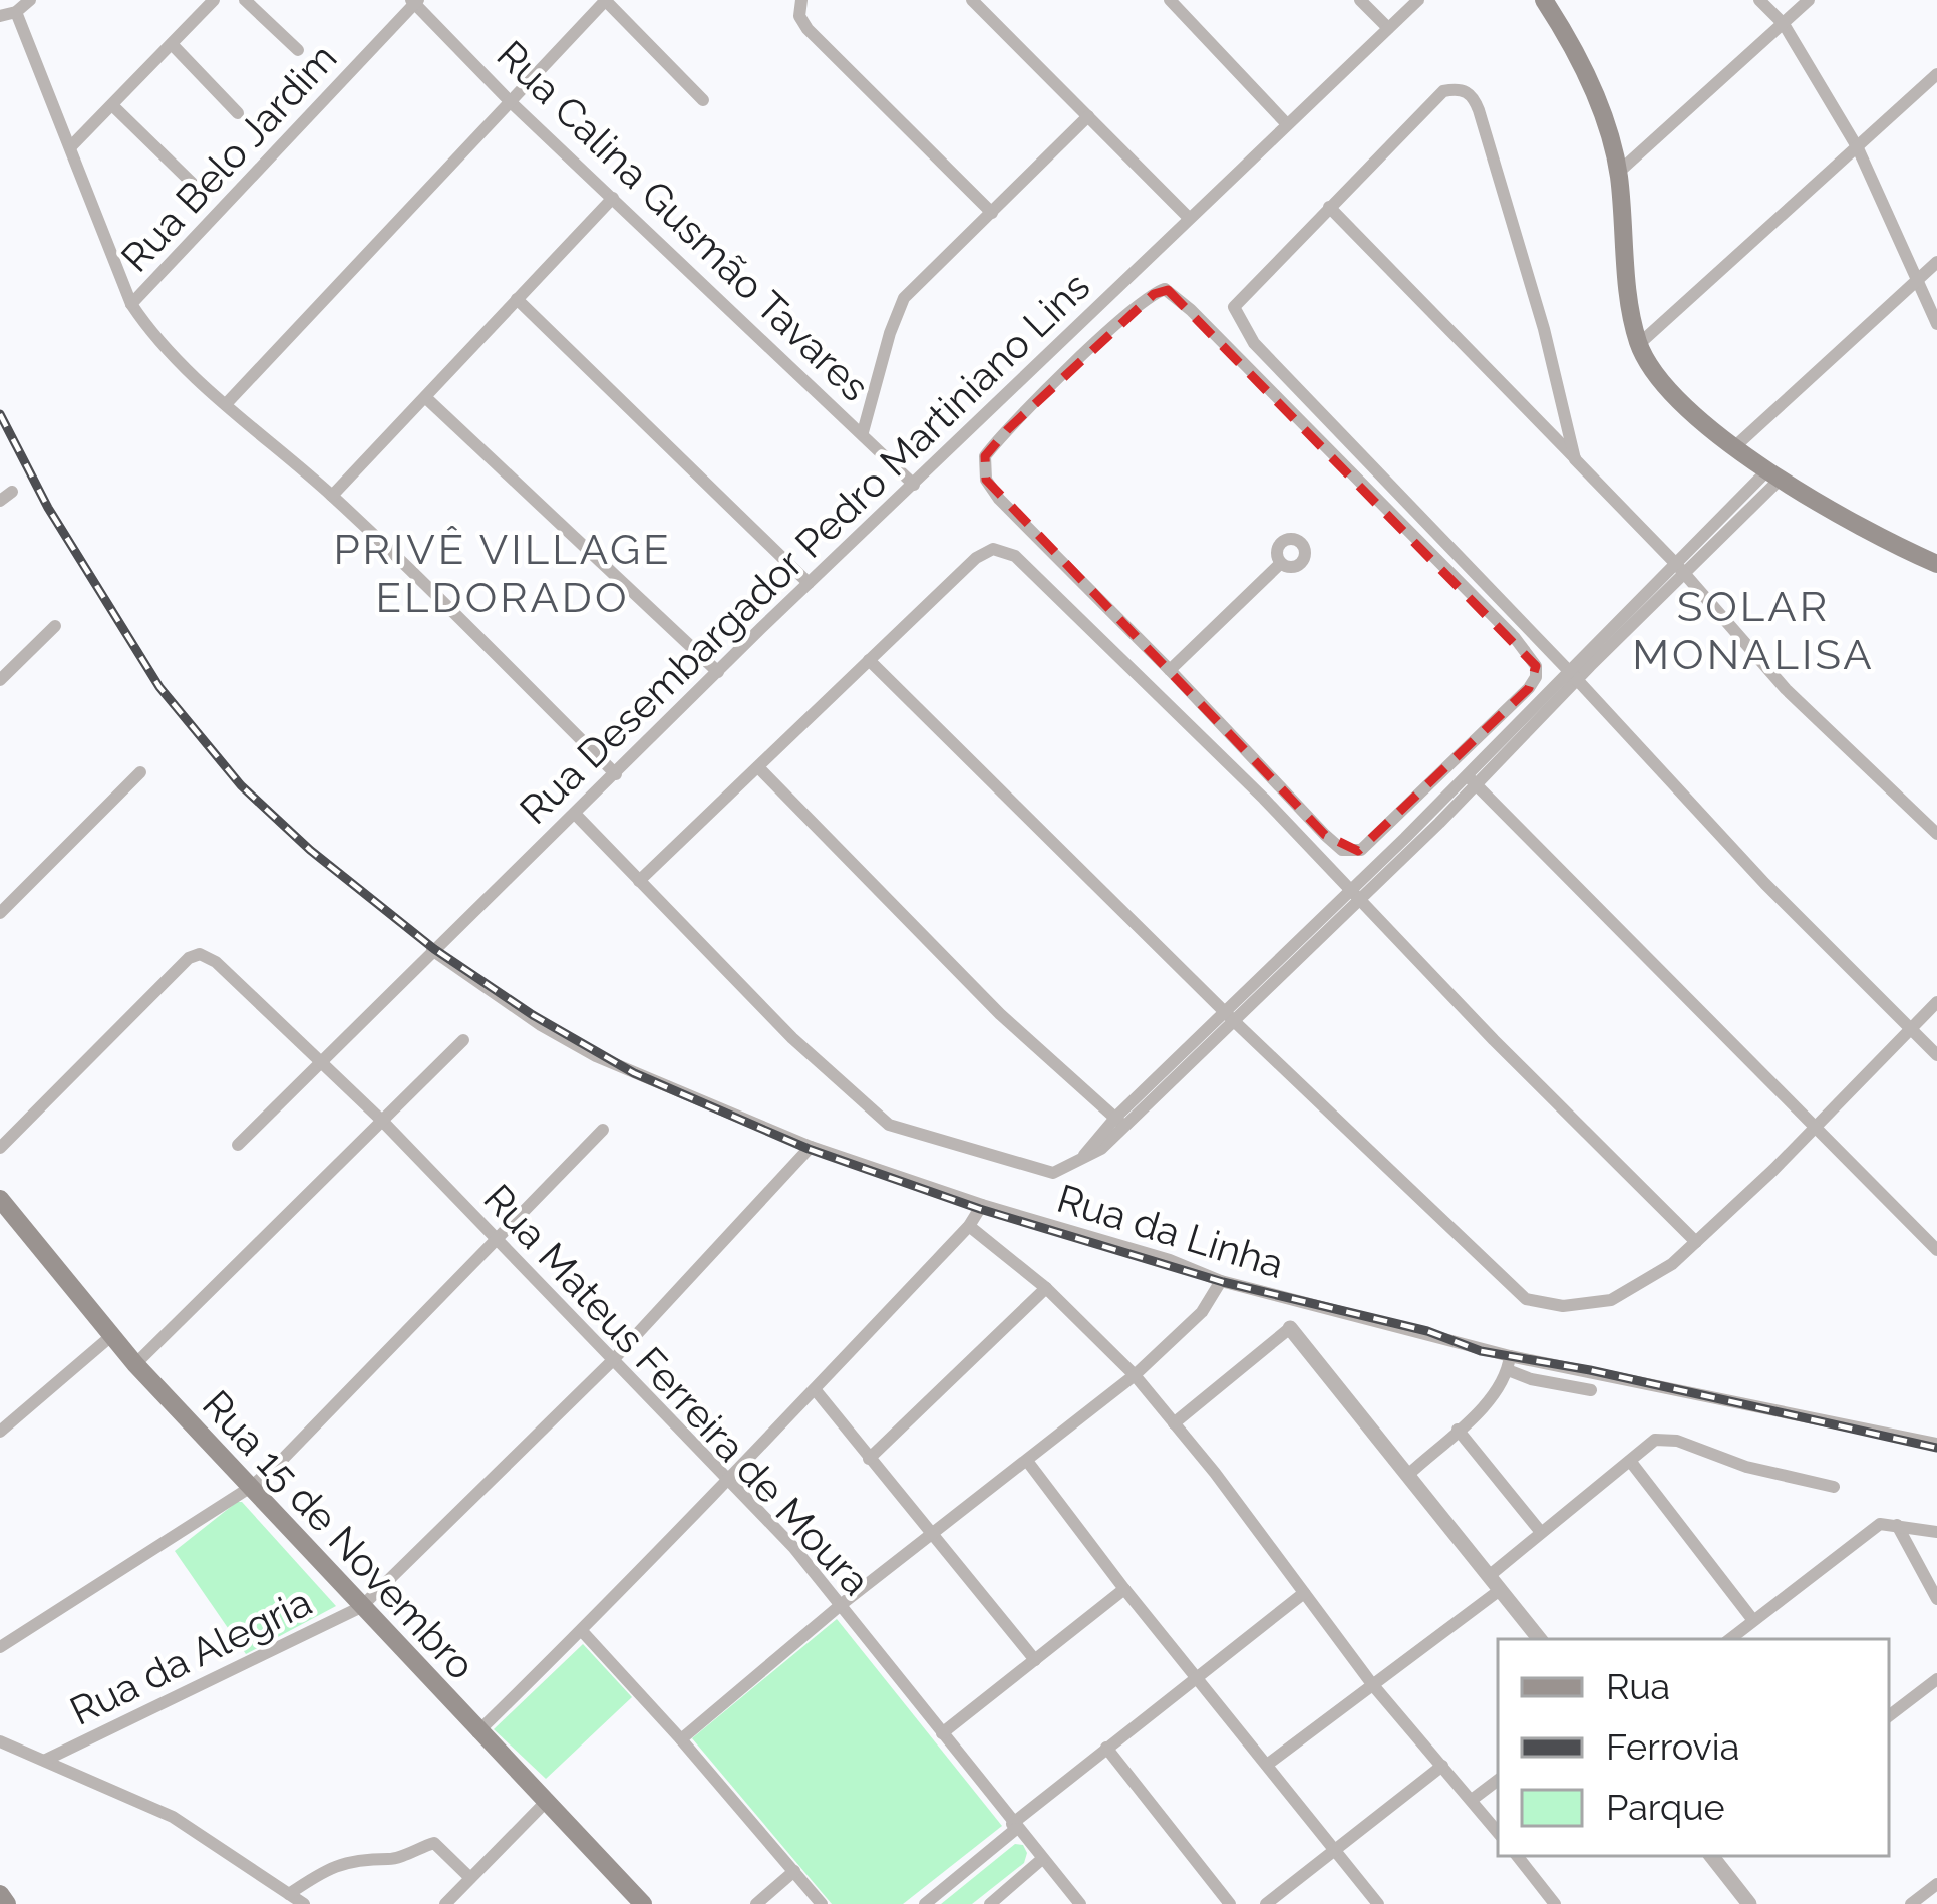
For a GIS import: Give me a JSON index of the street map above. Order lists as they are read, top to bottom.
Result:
{
  "streets": {
    "main road": ["Rua 15 de Novembro"],
    "street": [
      "Rua Belo Jardim",
      "Rua Calina Gusmão Tavares",
      "Rua Desembargador Pedro Martiniano Lins",
      "Rua da Linha",
      "Rua Mateus Ferreira de Moura",
      "Rua da Alegria"
    ]
  },
  "crossings": [
    ["Rua Belo Jardim", "Rua Calina Gusmão Tavares"],
    ["Rua Calina Gusmão Tavares", "Rua Desembargador Pedro Martiniano Lins"],
    ["Rua Desembargador Pedro Martiniano Lins", "Rua da Linha"],
    ["Rua Desembargador Pedro Martiniano Lins", "Rua Mateus Ferreira de Moura"],
    ["Rua da Linha", "Rua da Alegria"],
    ["Rua Mateus Ferreira de Moura", "Rua da Alegria"],
    ["Rua 15 de Novembro", "Rua da Alegria"]
  ],
  "districts": ["PRIVÊ VILLAGE ELDORADO", "SOLAR MONALISA"],
  "legend": ["Rua", "Ferrovia", "Parque"]
}
